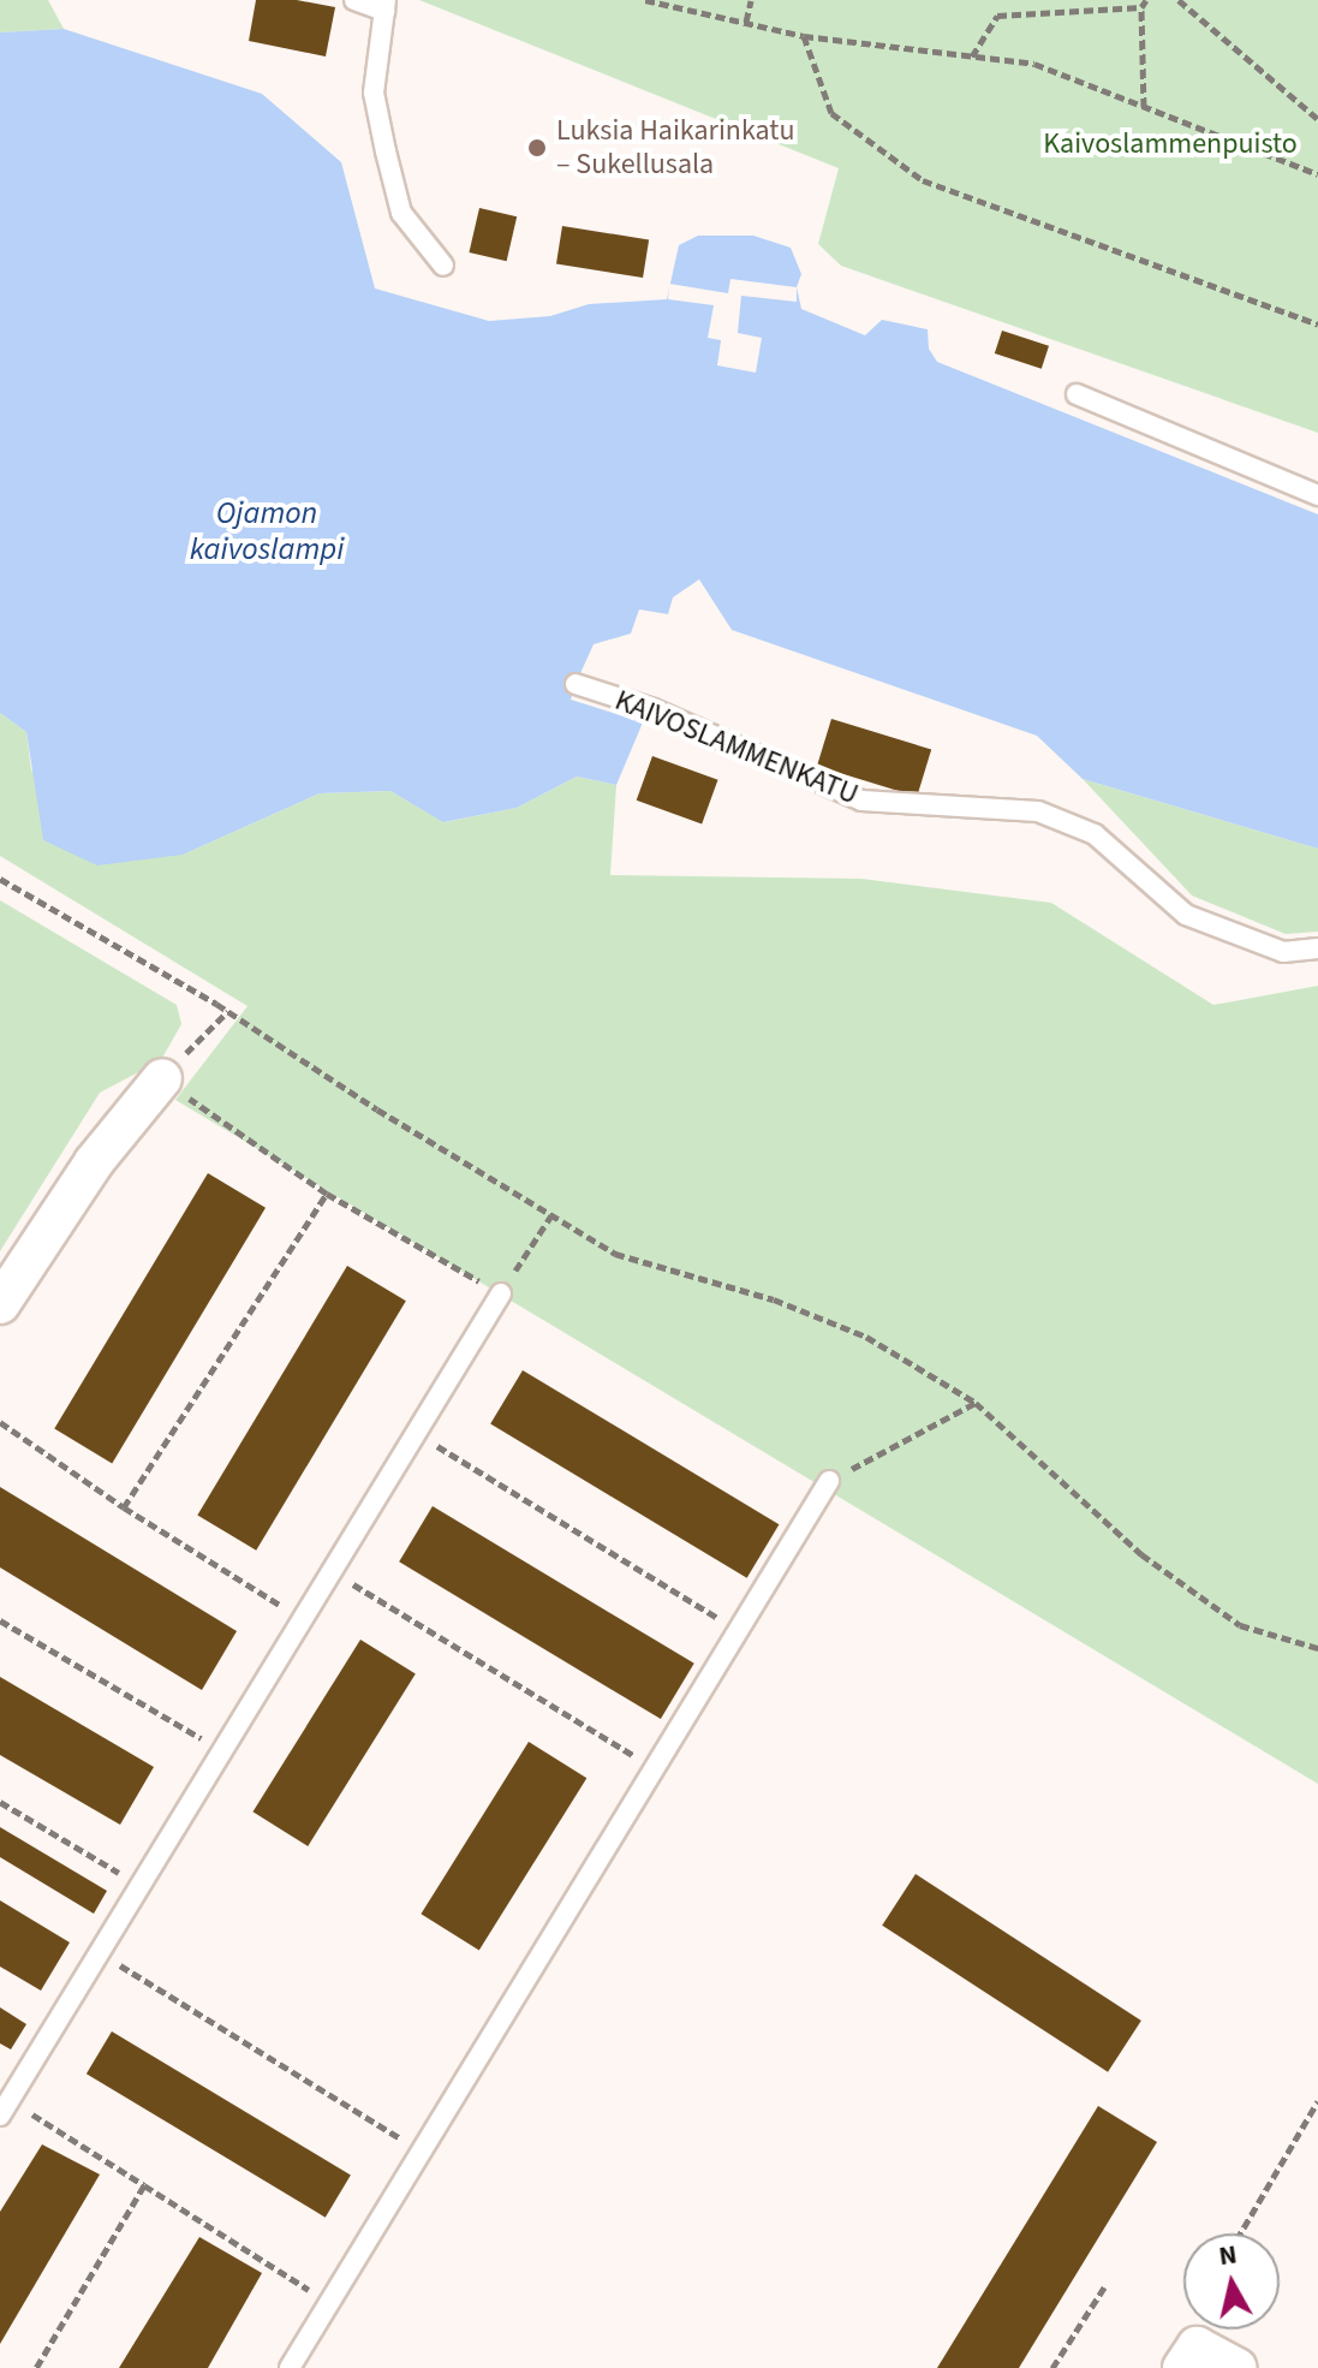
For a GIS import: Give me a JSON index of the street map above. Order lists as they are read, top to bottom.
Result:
{
  "streets": {
    "lane": ["KAIVOSLAMMENKATU"]
  },
  "water": ["Ojamon kaivoslampi"],
  "parks": ["Kaivoslammenpuisto"],
  "places": ["Luksia Haikarinkatu – Sukellusala"],
  "north": "top"
}
